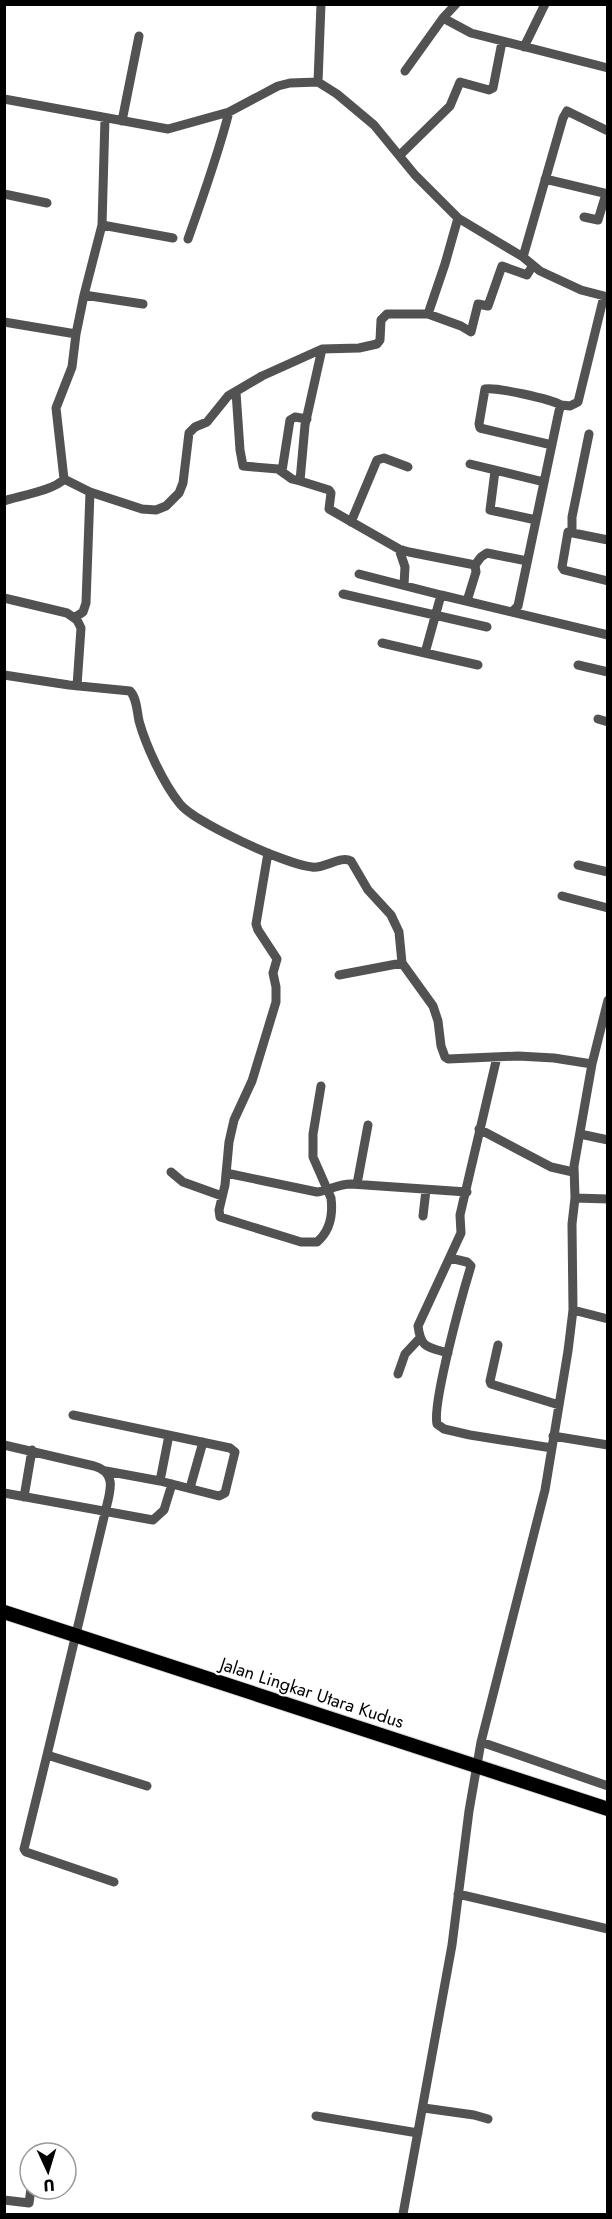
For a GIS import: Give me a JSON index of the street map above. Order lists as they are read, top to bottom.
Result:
{
  "streets": {
    "main road": ["Jalan Lingkar Utara Kudus"]
  },
  "north": "bottom"
}
